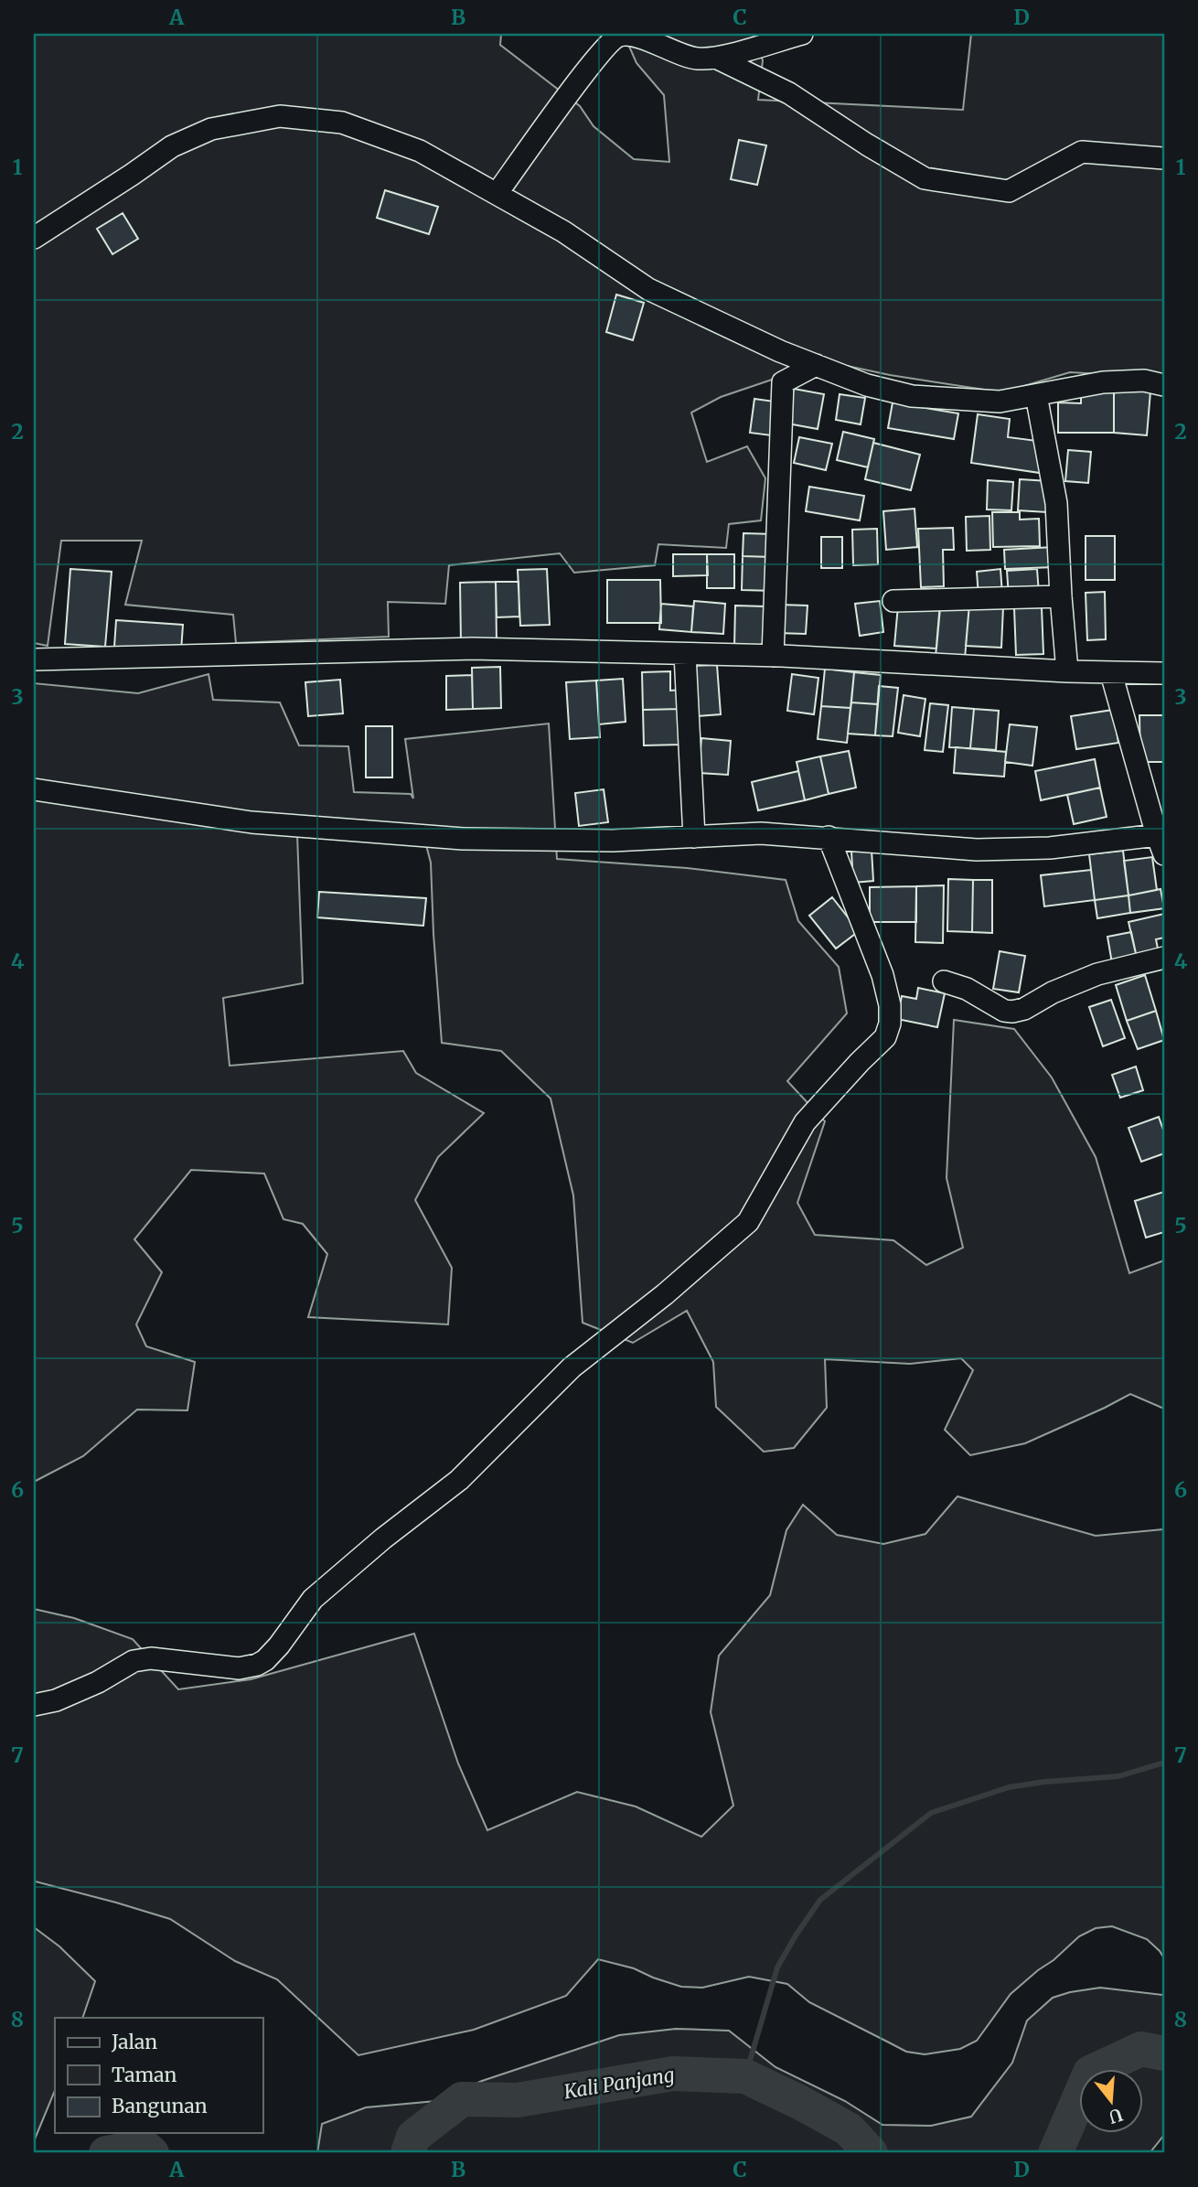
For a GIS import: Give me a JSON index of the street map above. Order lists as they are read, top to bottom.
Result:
{
  "water": ["Kali Panjang"],
  "legend": ["Jalan", "Taman", "Bangunan"],
  "north": "bottom",
  "grid": {
    "columns": [
      "A",
      "B",
      "C",
      "D"
    ],
    "rows": [
      "1",
      "2",
      "3",
      "4",
      "5",
      "6",
      "7",
      "8"
    ]
  }
}
